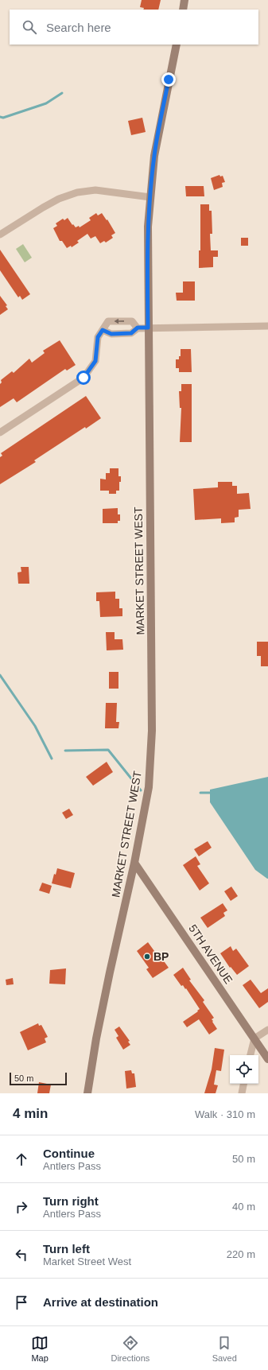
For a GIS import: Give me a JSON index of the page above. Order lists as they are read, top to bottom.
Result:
{
  "streets": {
    "main road": ["MARKET STREET WEST", "5TH AVENUE"]
  },
  "crossings": [
    ["MARKET STREET WEST", "5TH AVENUE"]
  ],
  "places": ["BP"],
  "scale_bar": "50 m",
  "page": {
    "search": "Search here",
    "scale": "50 m",
    "heading": ["4 min", "Walk · 310 m"],
    "list": [
      ["Continue", "Antlers Pass", "50 m"],
      ["Turn right", "Antlers Pass", "40 m"],
      ["Turn left", "Market Street West", "220 m"],
      "Arrive at destination"
    ],
    "nav": ["Map", "Directions", "Saved"]
  }
}
